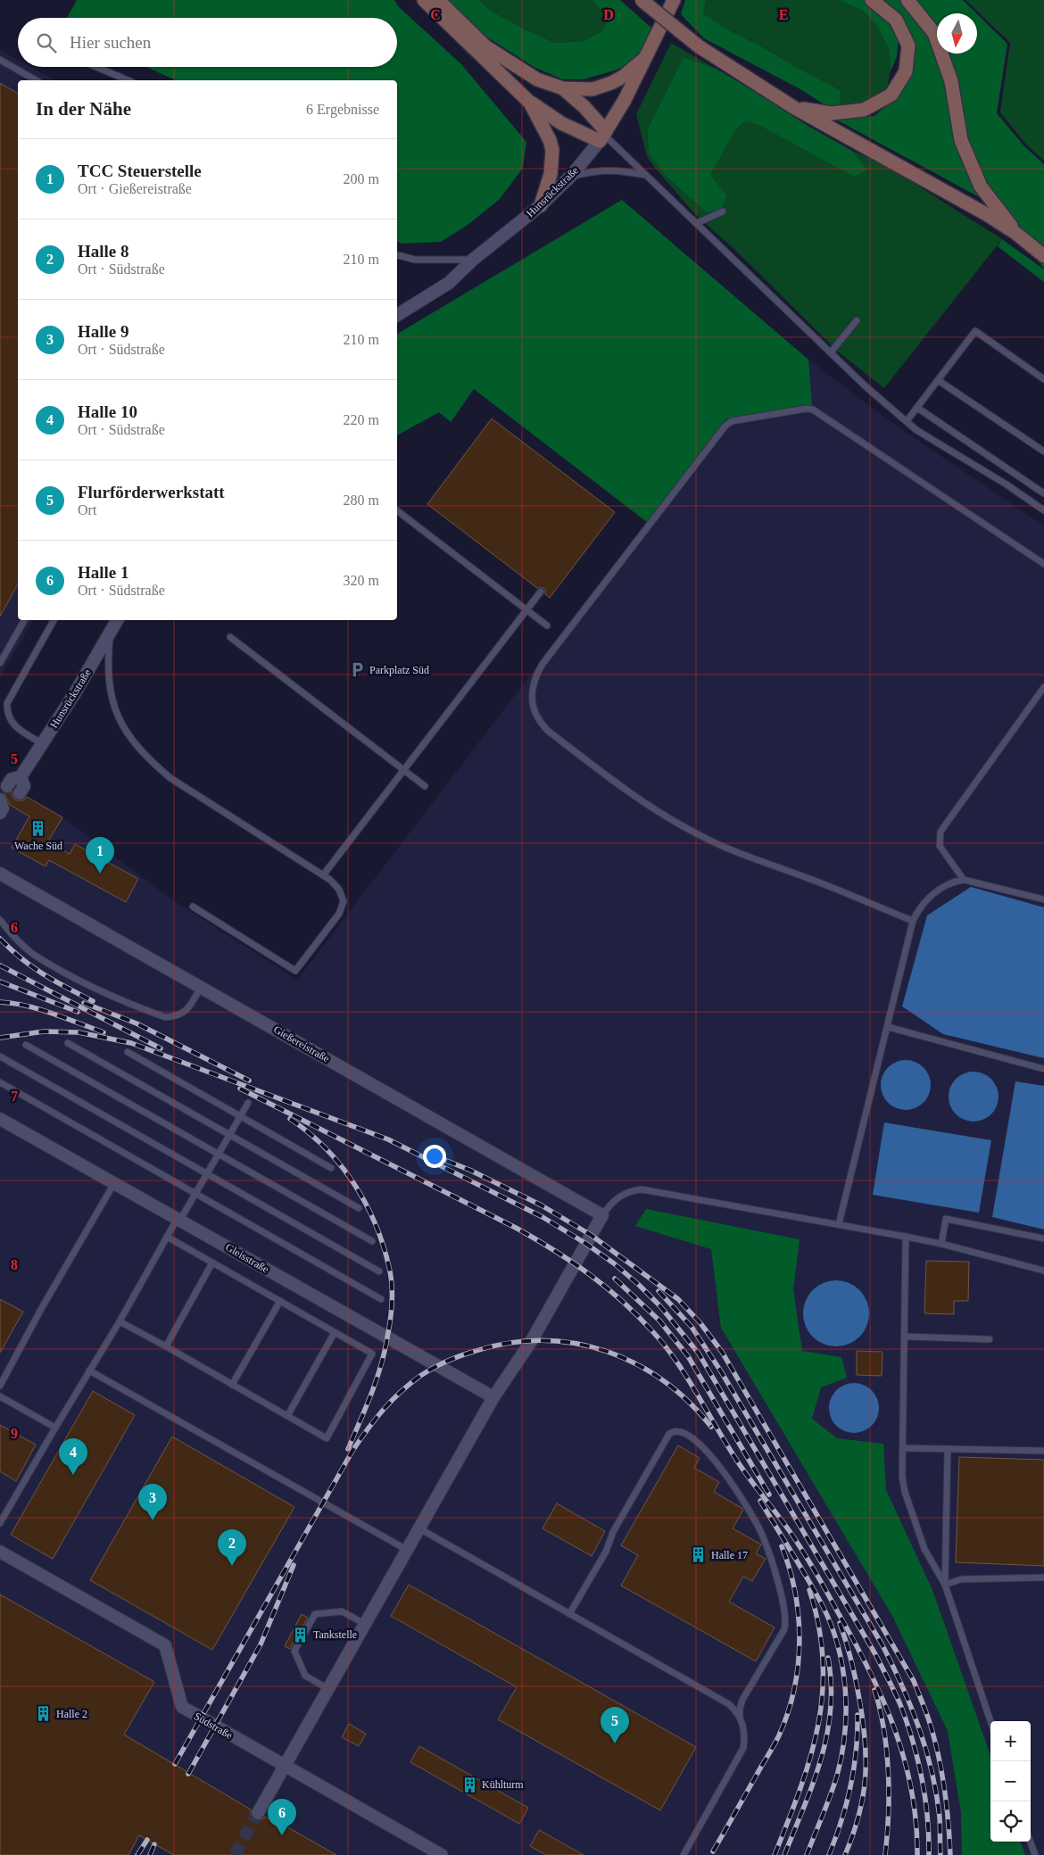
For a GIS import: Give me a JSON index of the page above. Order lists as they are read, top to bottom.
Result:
{
  "streets": {
    "main road": ["Hunsrückstraße"],
    "street": ["Gießereistraße", "Gleisstraße", "Südstraße"]
  },
  "places": {
    "parking": ["Parkplatz Süd"],
    "building": [
      "Wache Süd",
      "Halle 17",
      "Tankstelle",
      "Halle 2",
      "Kühlturm"
    ]
  },
  "north": "bottom",
  "page": {
    "search": "Hier suchen",
    "heading": ["In der Nähe", "6 Ergebnisse"],
    "list": [
      {
        "mark": "1",
        "name": "TCC Steuerstelle",
        "note": "Ort · Gießereistraße",
        "value": "200 m"
      },
      {
        "mark": "2",
        "name": "Halle 8",
        "note": "Ort · Südstraße",
        "value": "210 m"
      },
      {
        "mark": "3",
        "name": "Halle 9",
        "note": "Ort · Südstraße",
        "value": "210 m"
      },
      {
        "mark": "4",
        "name": "Halle 10",
        "note": "Ort · Südstraße",
        "value": "220 m"
      },
      {
        "mark": "5",
        "name": "Flurförderwerkstatt",
        "note": "Ort",
        "value": "280 m"
      },
      {
        "mark": "6",
        "name": "Halle 1",
        "note": "Ort · Südstraße",
        "value": "320 m"
      }
    ],
    "pins": [
      "1",
      "4",
      "3",
      "2",
      "5",
      "6"
    ],
    "map_buttons": ["+", "−"]
  },
  "grid": {
    "columns": ["C", "D", "E"],
    "rows": [
      "5",
      "6",
      "7",
      "8",
      "9"
    ]
  }
}
